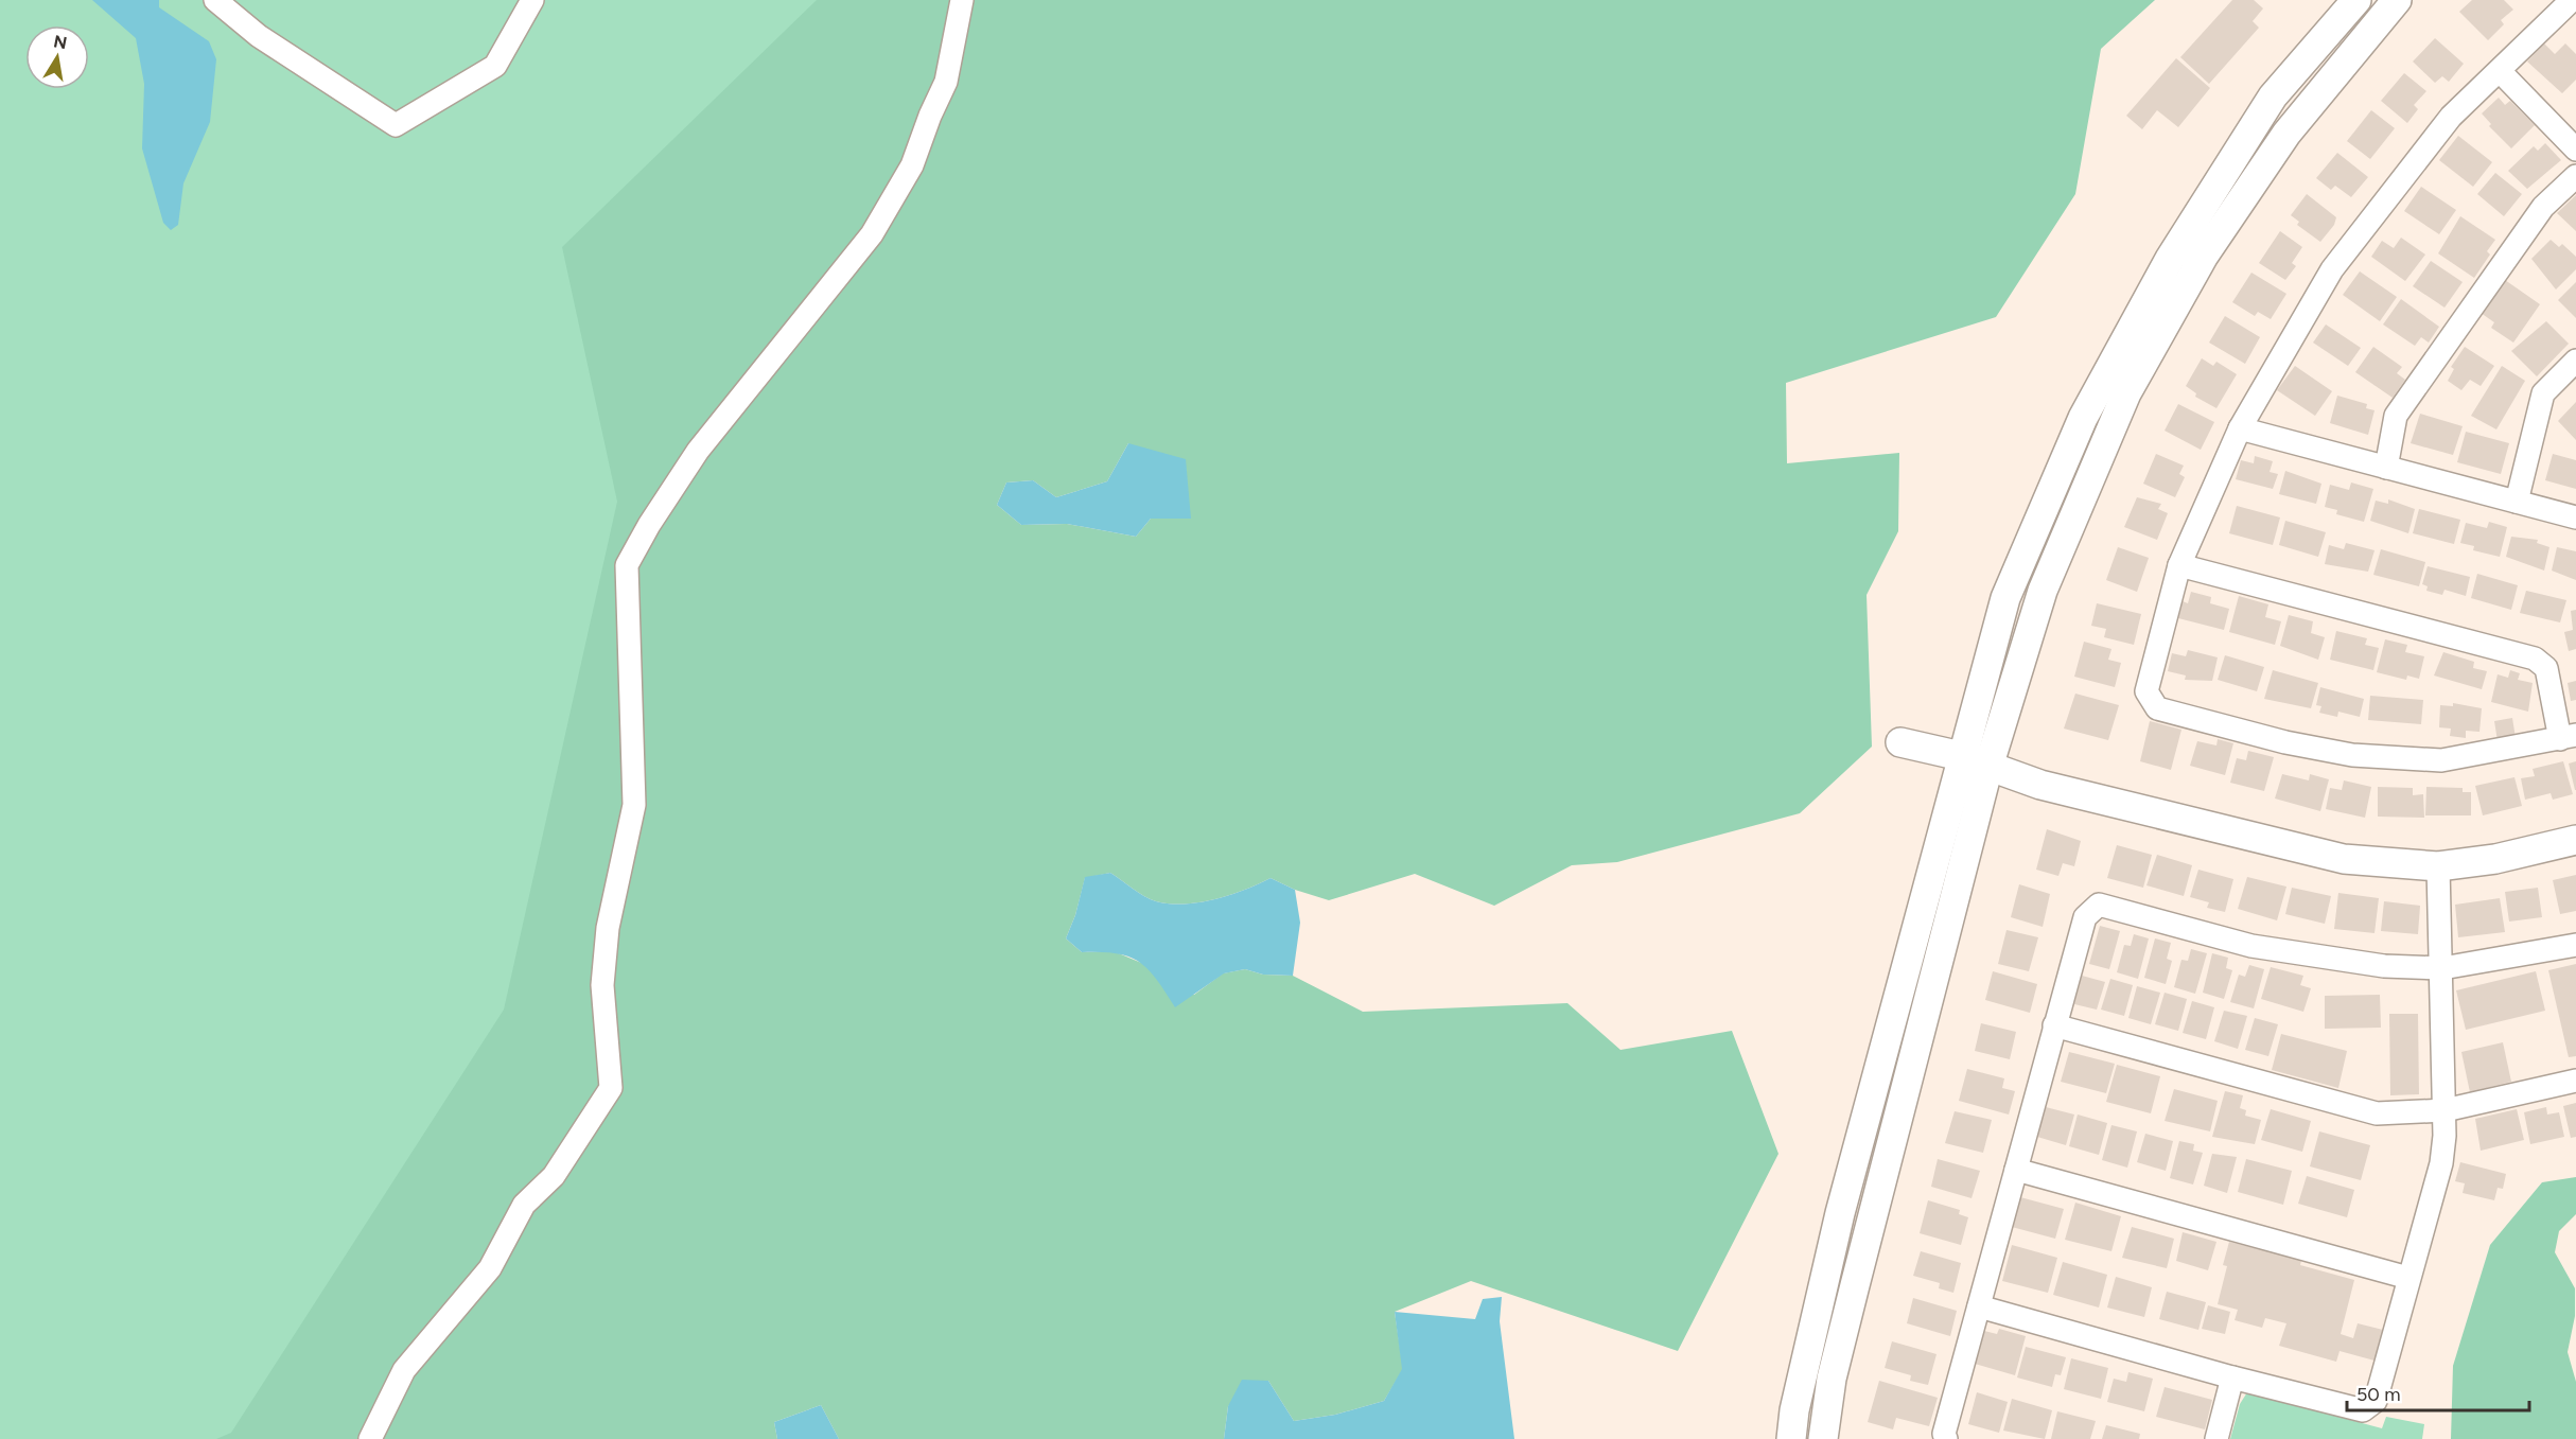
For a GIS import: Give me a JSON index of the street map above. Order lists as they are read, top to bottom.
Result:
{
  "scale_bar": "50 m",
  "north": "top"
}
